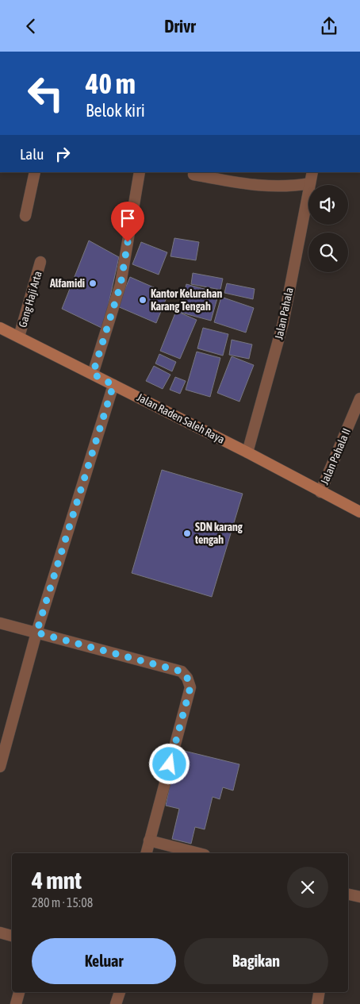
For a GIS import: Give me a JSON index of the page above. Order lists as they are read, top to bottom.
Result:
{
  "streets": {
    "main road": ["Jalan Raden Saleh Raya"],
    "street": ["Gang Haji Arta", "Jalan Pahala", "Jalan Pahala II"]
  },
  "crossings": [
    ["Gang Haji Arta", "Jalan Raden Saleh Raya"],
    ["Jalan Pahala", "Jalan Raden Saleh Raya"],
    ["Jalan Raden Saleh Raya", "Jalan Pahala II"]
  ],
  "places": ["Alfamidi", "Kantor Kelurahan Karang Tengah", "SDN karang tengah"],
  "page": {
    "header": "Drivr",
    "turn": ["40 m", "Belok kiri"],
    "then": "Lalu",
    "heading": ["4 mnt", "280 m · 15:08"],
    "buttons": ["Keluar", "Bagikan"]
  }
}
